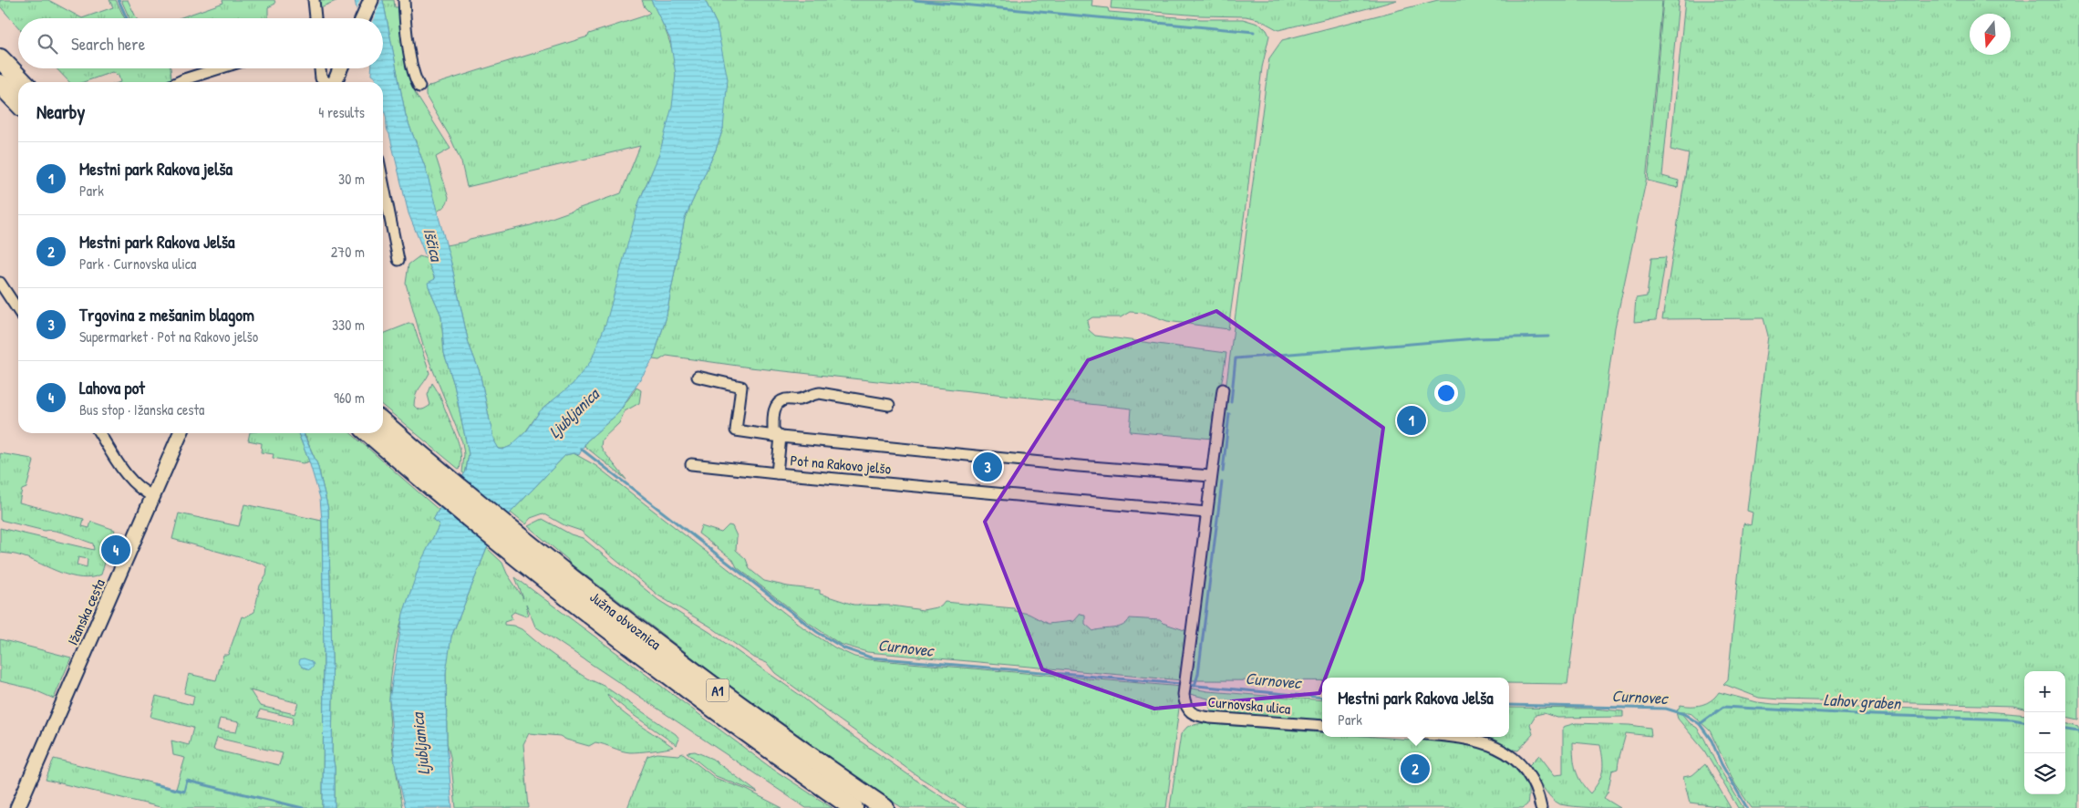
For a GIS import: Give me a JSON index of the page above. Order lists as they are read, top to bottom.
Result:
{
  "streets": {
    "highway": ["Južna obvoznica", "A1"],
    "main road": ["Ižanska cesta"],
    "street": ["Pot na Rakovo jelšo", "Curnovska ulica"]
  },
  "crossings": [
    ["Pot na Rakovo jelšo", "Curnovska ulica"]
  ],
  "water": [
    "Iščica",
    "Ljubljanica",
    "Curnovec",
    "Lahov graben"
  ],
  "north": "bottom",
  "page": {
    "search": "Search here",
    "heading": ["Nearby", "4 results"],
    "list": [
      {
        "mark": "1",
        "name": "Mestni park Rakova jelša",
        "note": "Park",
        "value": "30 m"
      },
      {
        "mark": "2",
        "name": "Mestni park Rakova Jelša",
        "note": "Park · Curnovska ulica",
        "value": "270 m"
      },
      {
        "mark": "3",
        "name": "Trgovina z mešanim blagom",
        "note": "Supermarket · Pot na Rakovo jelšo",
        "value": "330 m"
      },
      {
        "mark": "4",
        "name": "Lahova pot",
        "note": "Bus stop · Ižanska cesta",
        "value": "960 m"
      }
    ],
    "pins": [
      "1",
      "3",
      "4",
      "2"
    ],
    "map_buttons": ["+", "−"],
    "popup": ["Mestni park Rakova Jelša", "Park"]
  }
}
